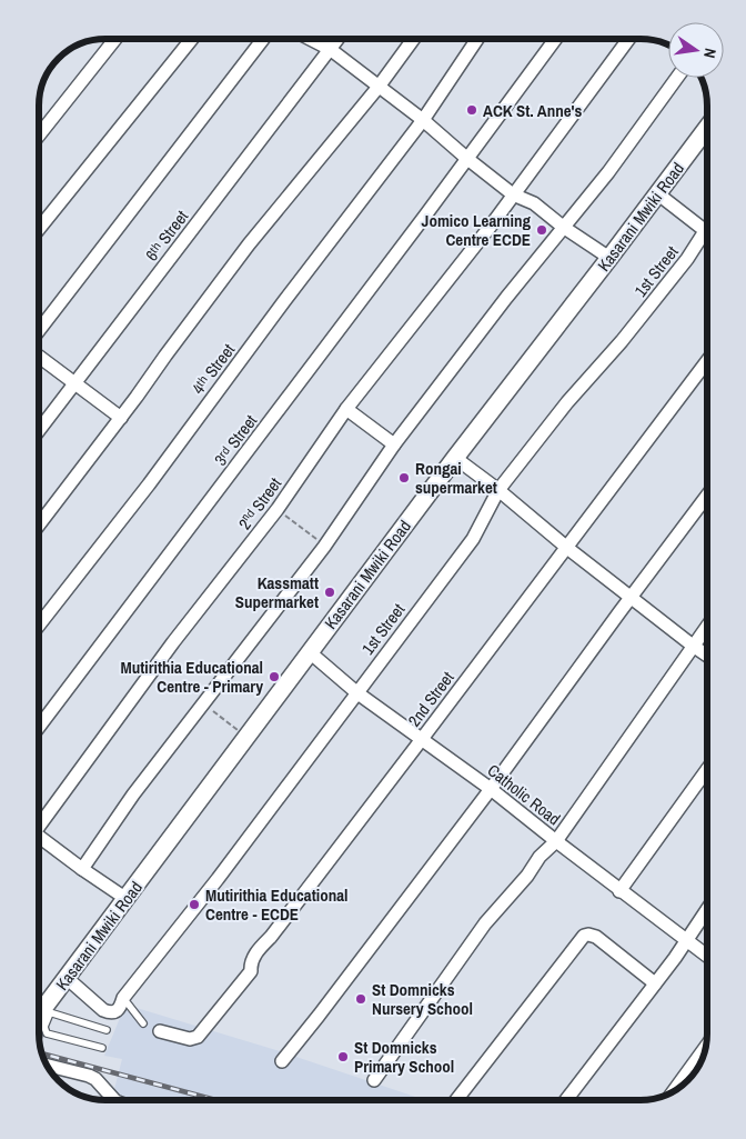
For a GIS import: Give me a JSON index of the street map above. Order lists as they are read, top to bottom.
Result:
{
  "streets": {
    "main road": ["Kasarani Mwiki Road"],
    "street": [
      "6ᵗʰ Street",
      "1st Street",
      "4ᵗʰ Street",
      "3ʳᵈ Street",
      "2ⁿᵈ Street",
      "2nd Street",
      "Catholic Road"
    ]
  },
  "crossings": [
    ["Kasarani Mwiki Road", "1st Street"],
    ["Kasarani Mwiki Road", "Catholic Road"],
    ["1st Street", "Catholic Road"],
    ["2nd Street", "Catholic Road"]
  ],
  "places": [
    "ACK St. Anne's",
    "Jomico Learning Centre ECDE",
    "Rongai supermarket",
    "Kassmatt Supermarket",
    "Mutirithia Educational Centre - Primary",
    "Mutirithia Educational Centre - ECDE",
    "St Domnicks Nursery School",
    "St Domnicks Primary School"
  ],
  "north": "right"
}
